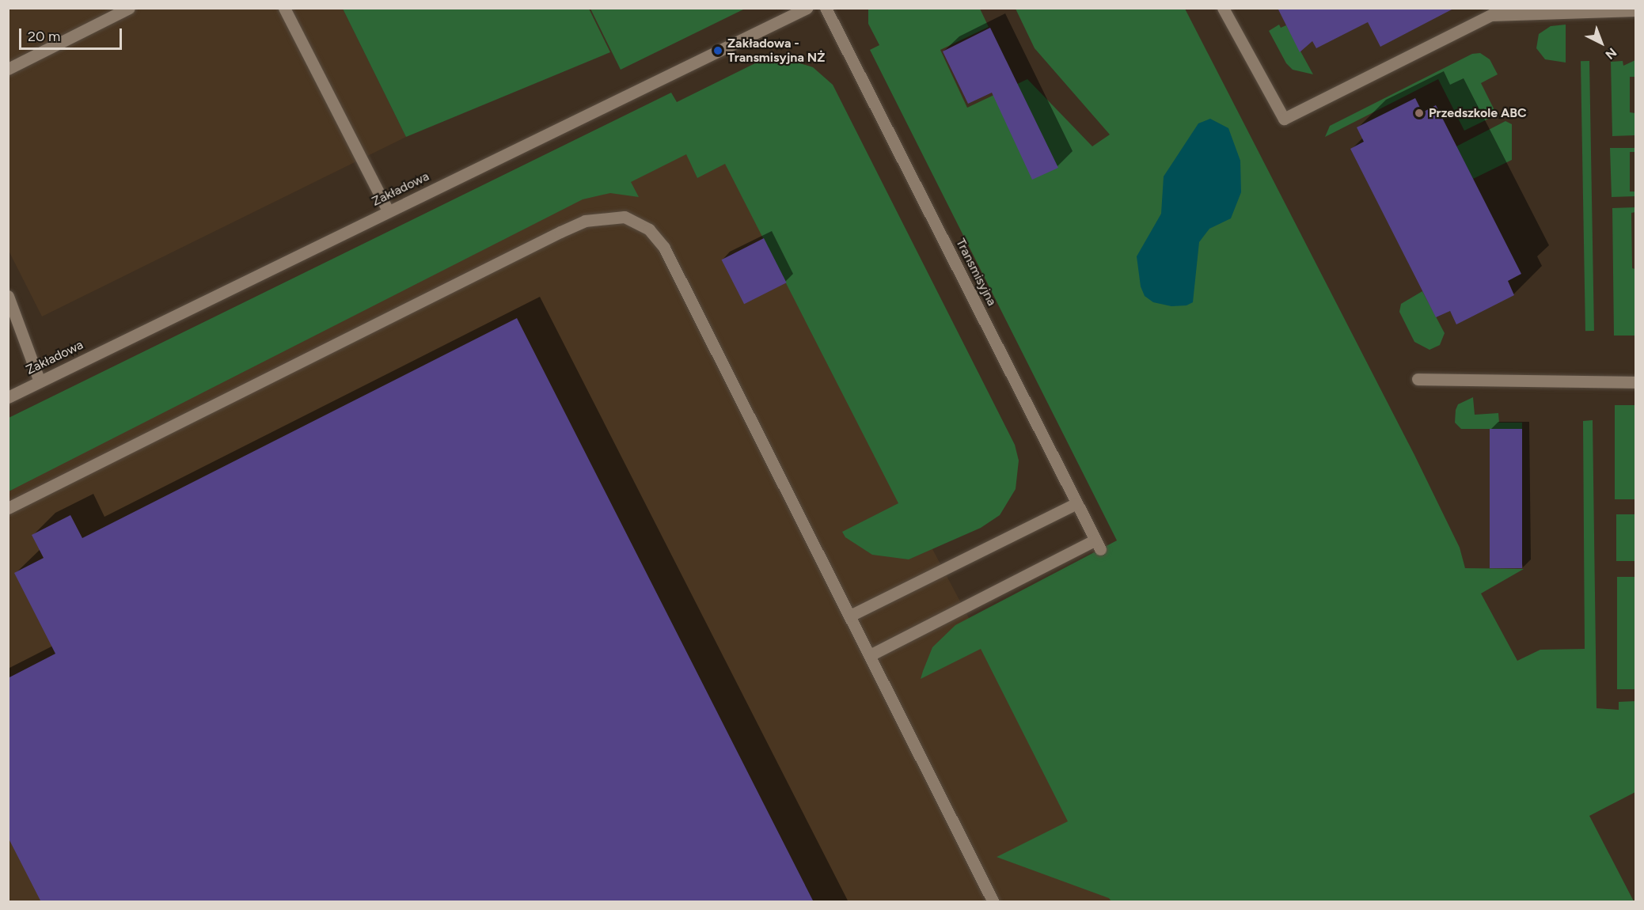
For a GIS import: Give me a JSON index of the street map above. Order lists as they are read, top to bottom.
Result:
{
  "streets": {
    "street": ["Zakładowa", "Transmisyjna"]
  },
  "places": ["Zakładowa - Transmisyjna NŻ", "Przedszkole ABC"],
  "scale_bar": "20 m",
  "north": "bottom right"
}
